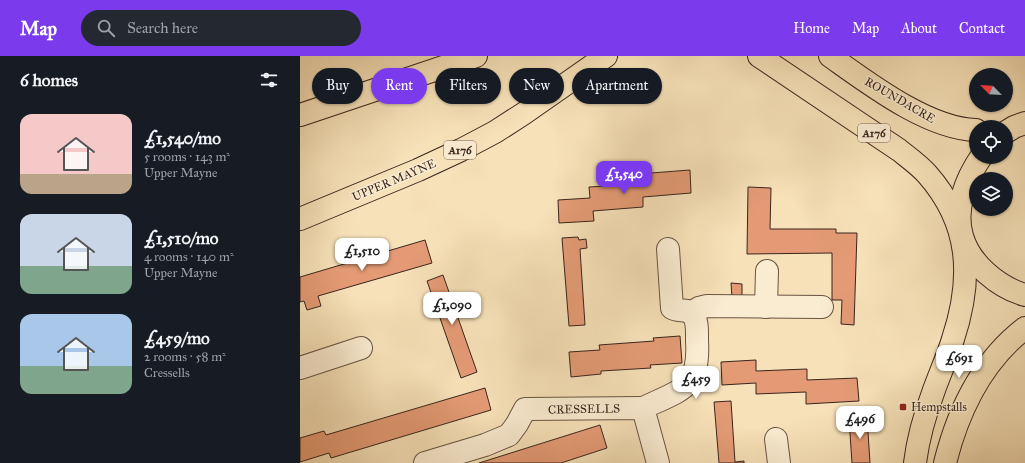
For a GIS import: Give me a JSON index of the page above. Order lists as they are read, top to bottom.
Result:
{
  "streets": {
    "main road": ["ROUNDACRE", "A176", "UPPER MAYNE"],
    "street": ["CRESSELLS"]
  },
  "places": {
    "transit": ["Hempstalls"]
  },
  "north": "top left",
  "page": {
    "header": "Map",
    "search": "Search here",
    "nav": [
      "Home",
      "Map",
      "About",
      "Contact"
    ],
    "heading": "6 homes",
    "chip": [
      "Buy",
      "Rent",
      "Filters",
      "New",
      "Apartment"
    ],
    "list": [
      {
        "name": "£1,540/mo",
        "note": "5 rooms · 143 m² · Upper Mayne"
      },
      {
        "name": "£1,510/mo",
        "note": "4 rooms · 140 m² · Upper Mayne"
      },
      {
        "name": "£459/mo",
        "note": "2 rooms · 58 m² · Cressells"
      }
    ],
    "price": [
      "£1,540",
      "£1,510",
      "£1,090",
      "£691",
      "£459",
      "£496"
    ]
  }
}
